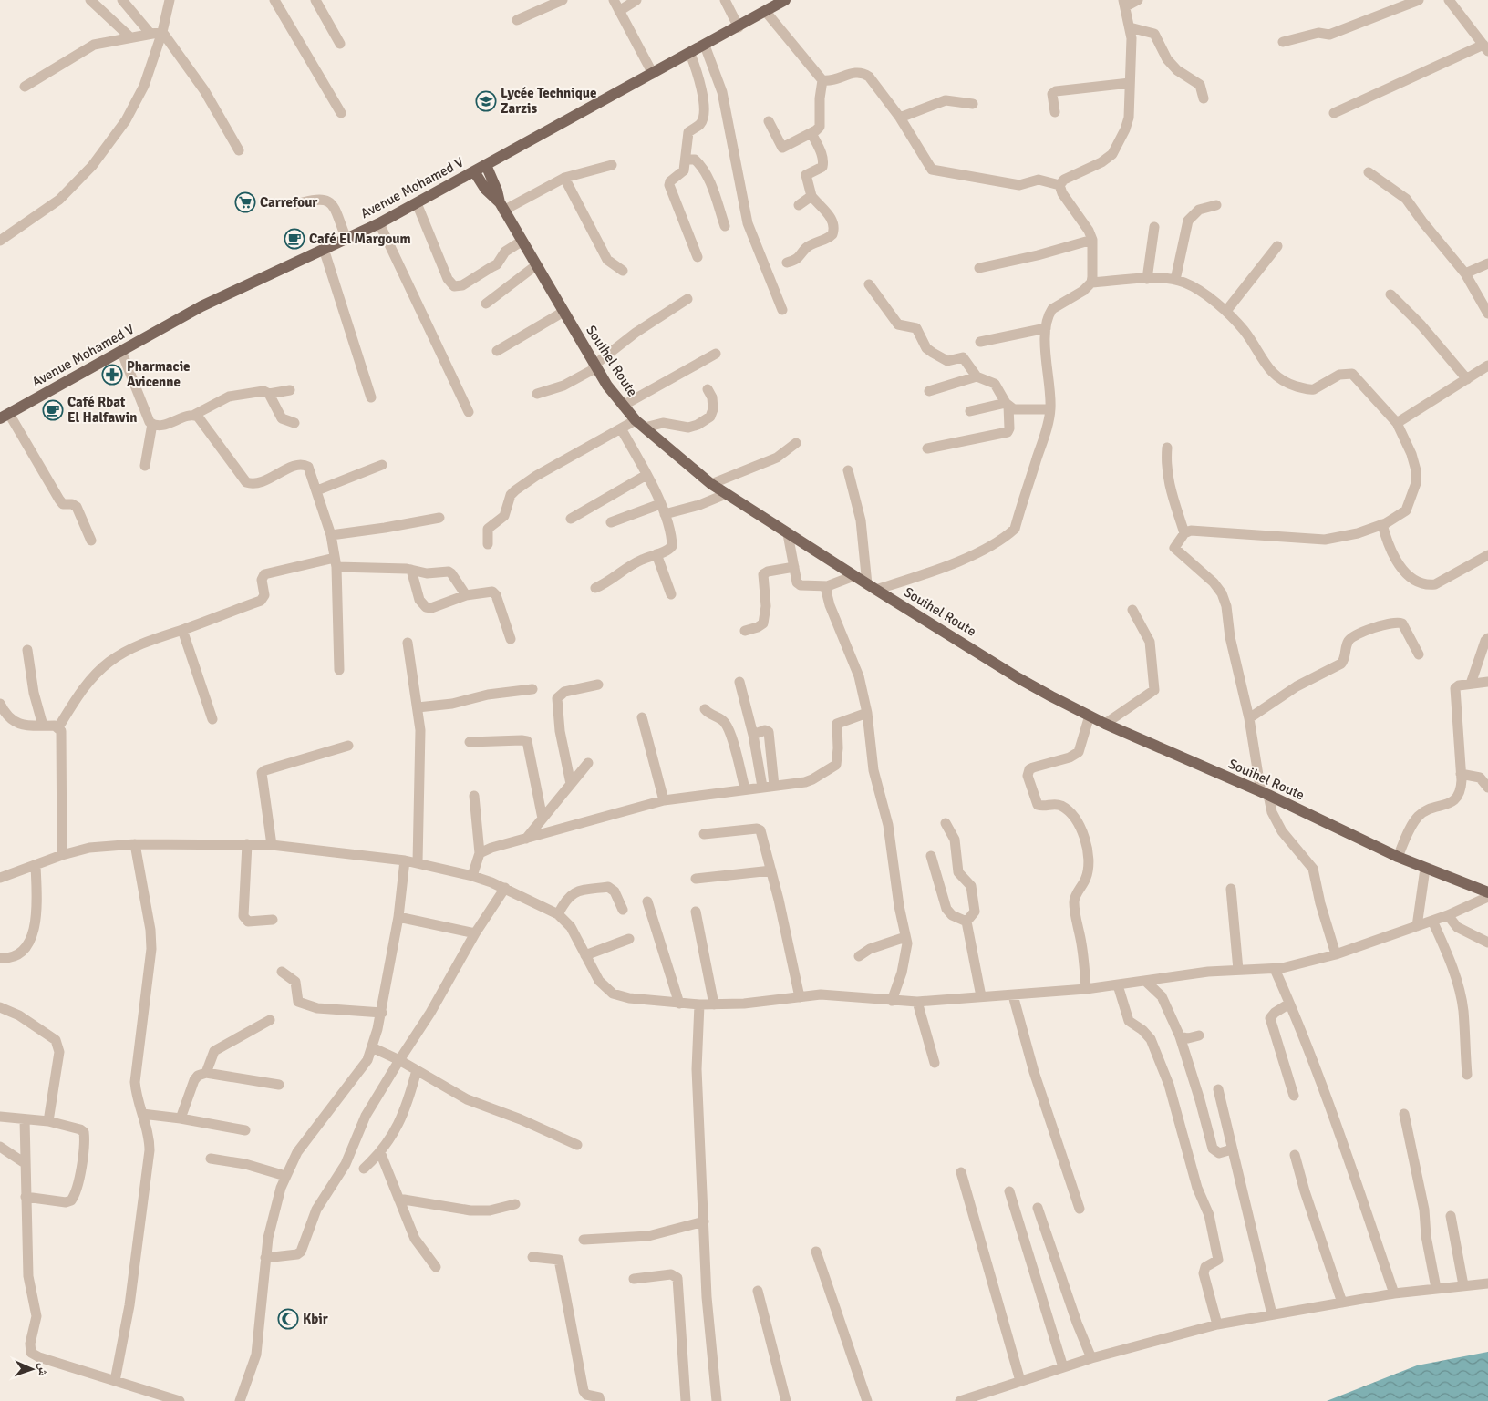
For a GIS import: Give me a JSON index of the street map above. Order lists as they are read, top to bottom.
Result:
{
  "streets": {
    "main road": ["Avenue Mohamed V", "Souihel Route"]
  },
  "places": {
    "school or university": ["Lycée Technique Zarzis"],
    "supermarket": ["Carrefour"],
    "cafe": ["Café El Margoum", "Café Rbat El Halfawin"],
    "pharmacy": ["Pharmacie Avicenne"],
    "mosque": ["Kbir"]
  },
  "north": "right"
}
